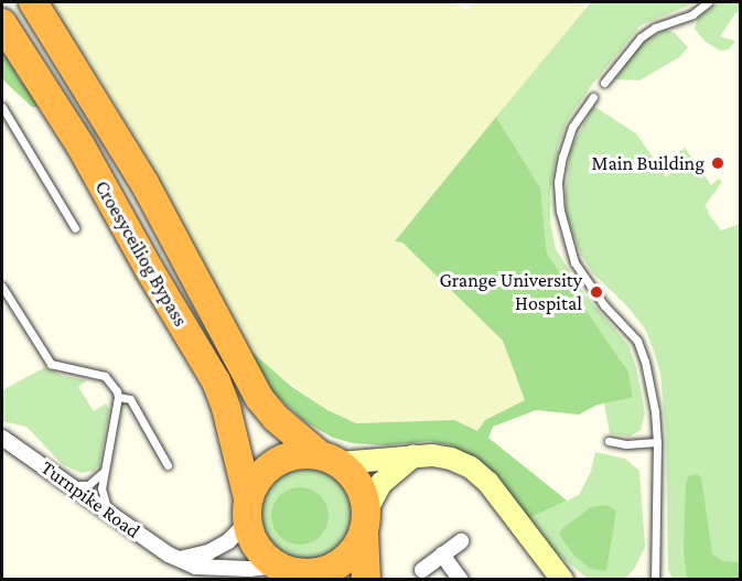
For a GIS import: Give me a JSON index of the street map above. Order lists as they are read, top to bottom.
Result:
{
  "streets": {
    "highway": ["Croesyceiliog Bypass"],
    "street": ["Turnpike Road"]
  },
  "crossings": [
    ["Croesyceiliog Bypass", "Turnpike Road"]
  ],
  "places": ["Main Building", "Grange University Hospital"]
}
